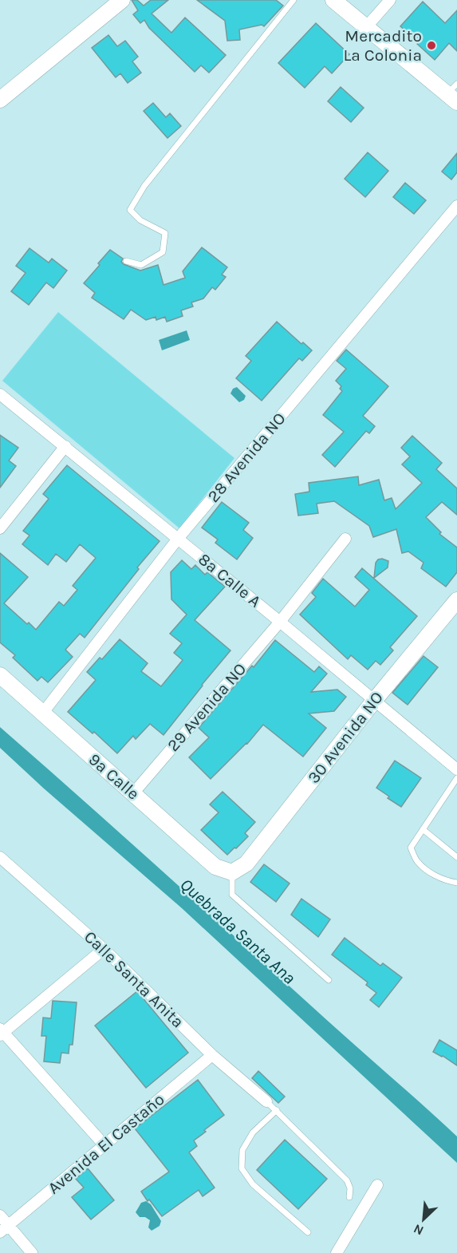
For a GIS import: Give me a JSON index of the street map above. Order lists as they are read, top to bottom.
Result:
{
  "streets": {
    "street": [
      "28 Avenida NO",
      "8a Calle A",
      "29 Avenida NO",
      "30 Avenida NO",
      "9a Calle",
      "Calle Santa Anita",
      "Avenida El Castaño"
    ]
  },
  "crossings": [
    ["28 Avenida NO", "8a Calle A"],
    ["28 Avenida NO", "9a Calle"],
    ["8a Calle A", "29 Avenida NO"],
    ["8a Calle A", "30 Avenida NO"],
    ["29 Avenida NO", "9a Calle"],
    ["30 Avenida NO", "9a Calle"],
    ["Calle Santa Anita", "Avenida El Castaño"]
  ],
  "water": ["Quebrada Santa Ana"],
  "places": ["Mercadito La Colonia"],
  "north": "bottom left"
}
